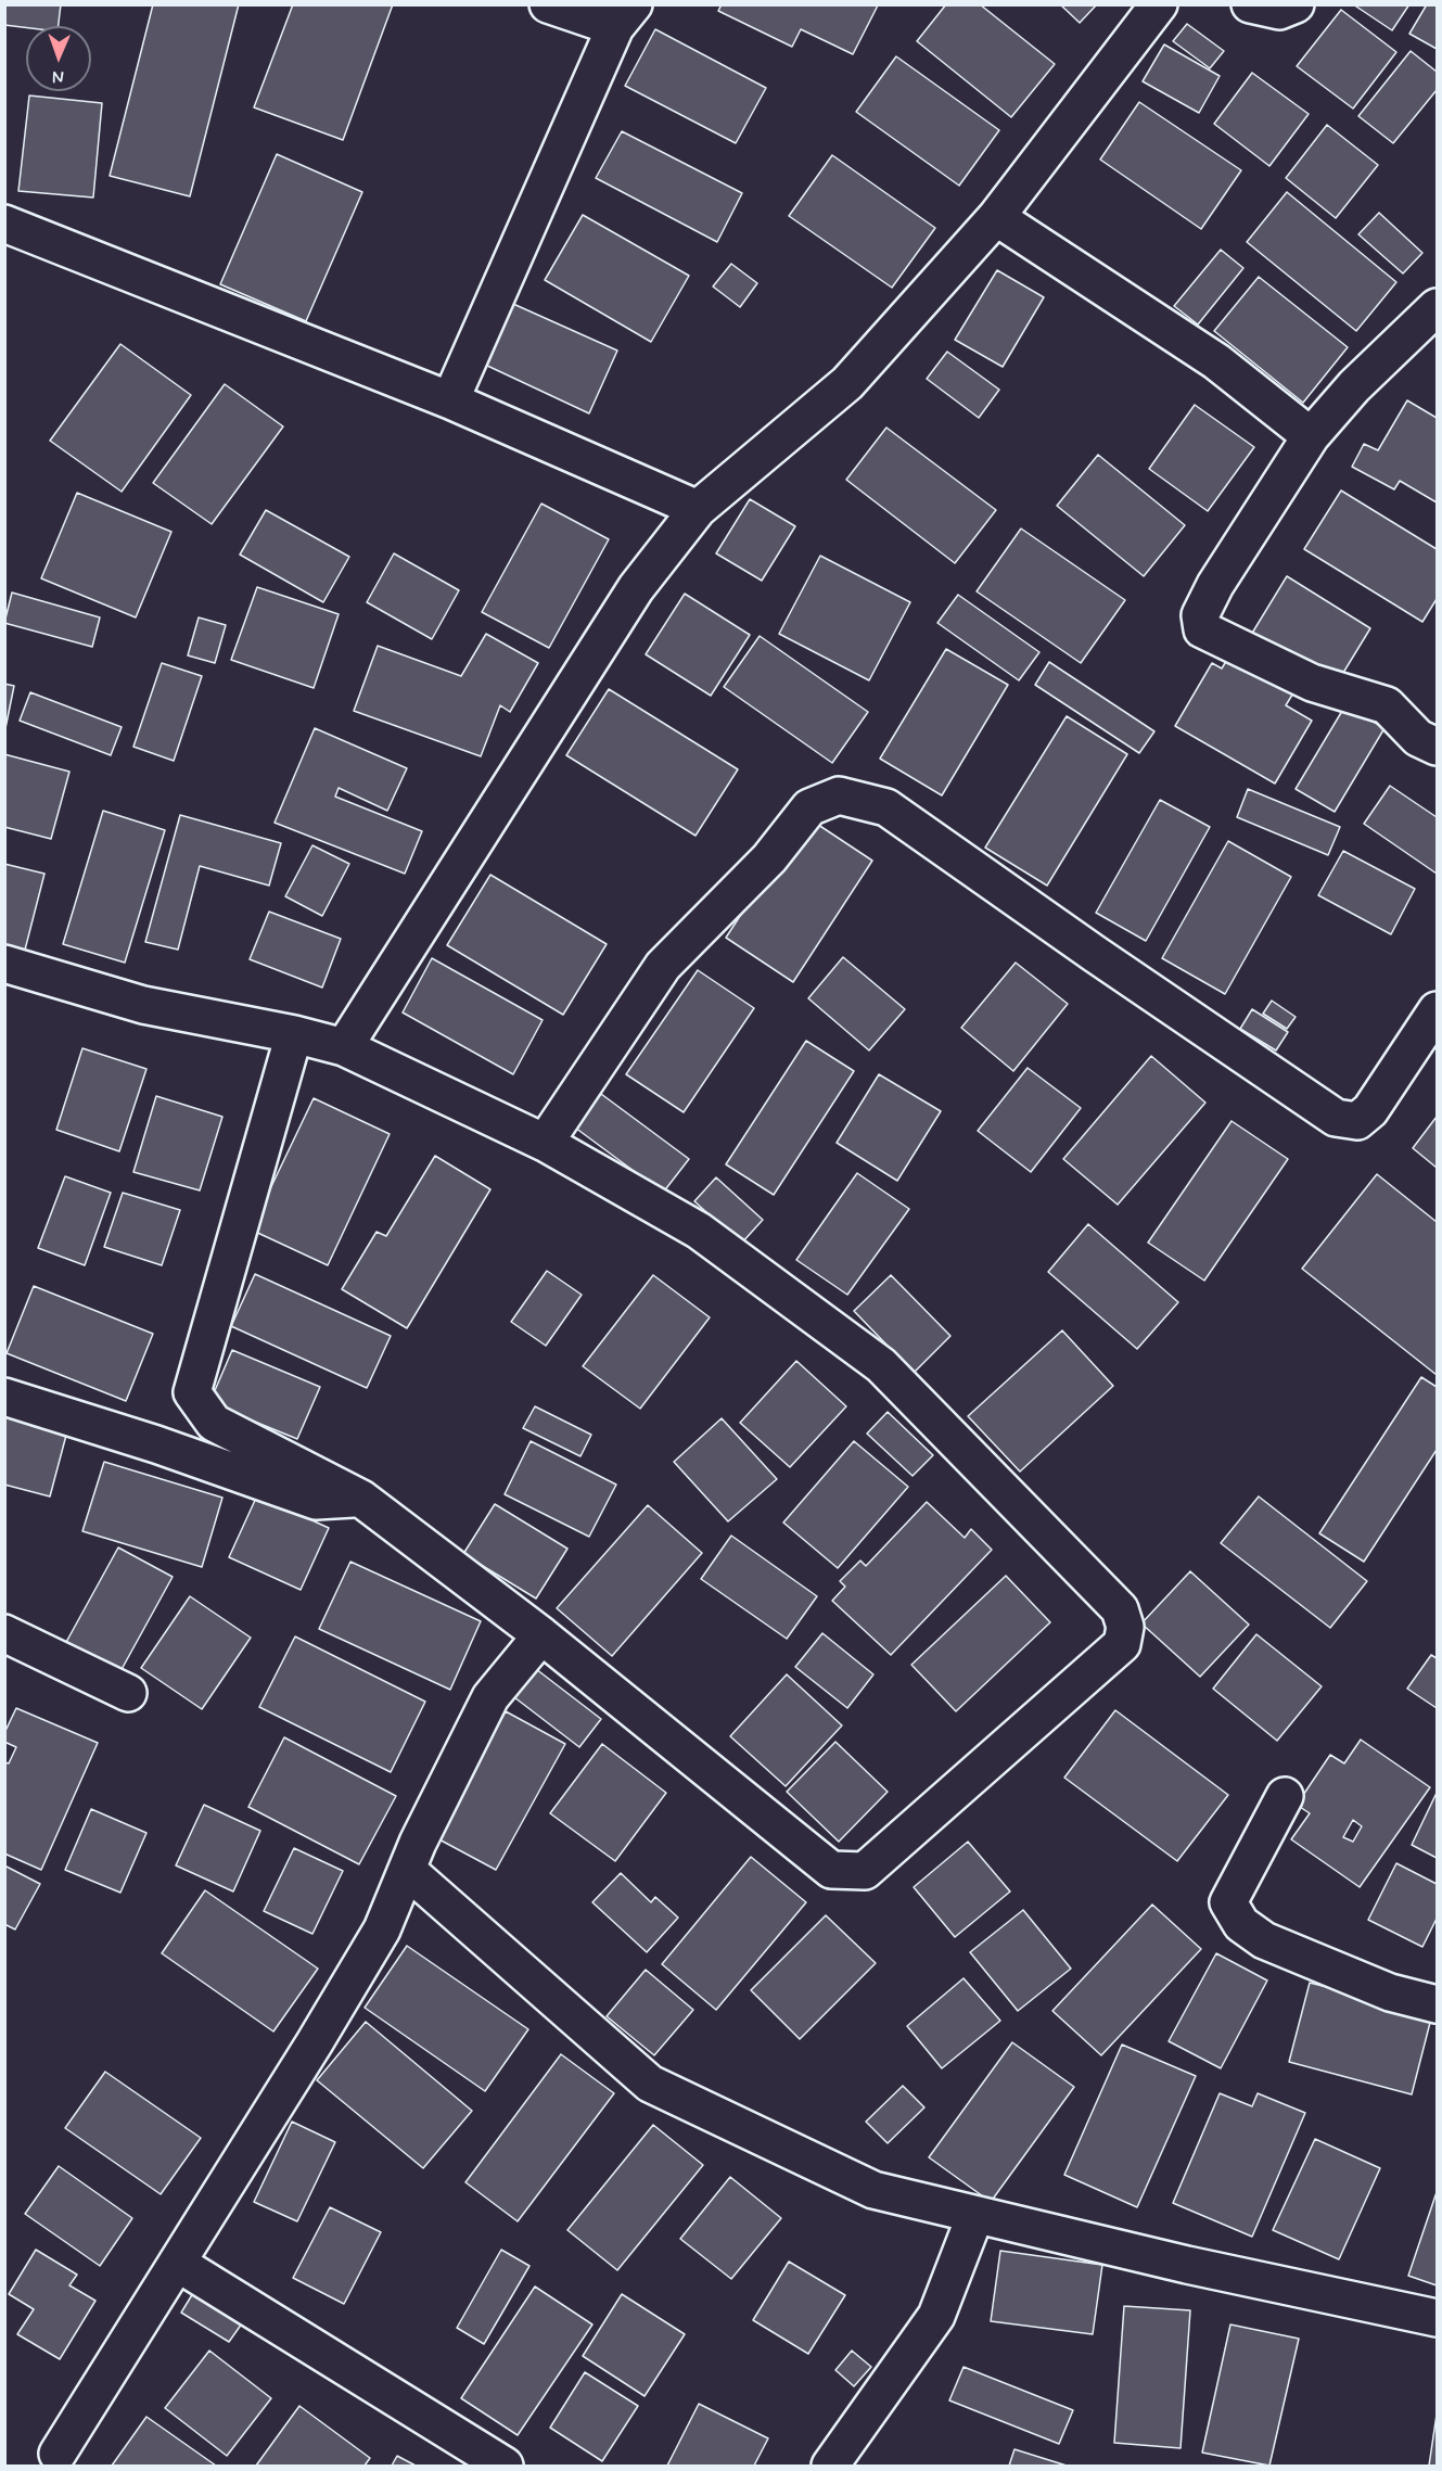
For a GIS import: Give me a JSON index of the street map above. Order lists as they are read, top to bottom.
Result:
{
  "north": "bottom"
}
